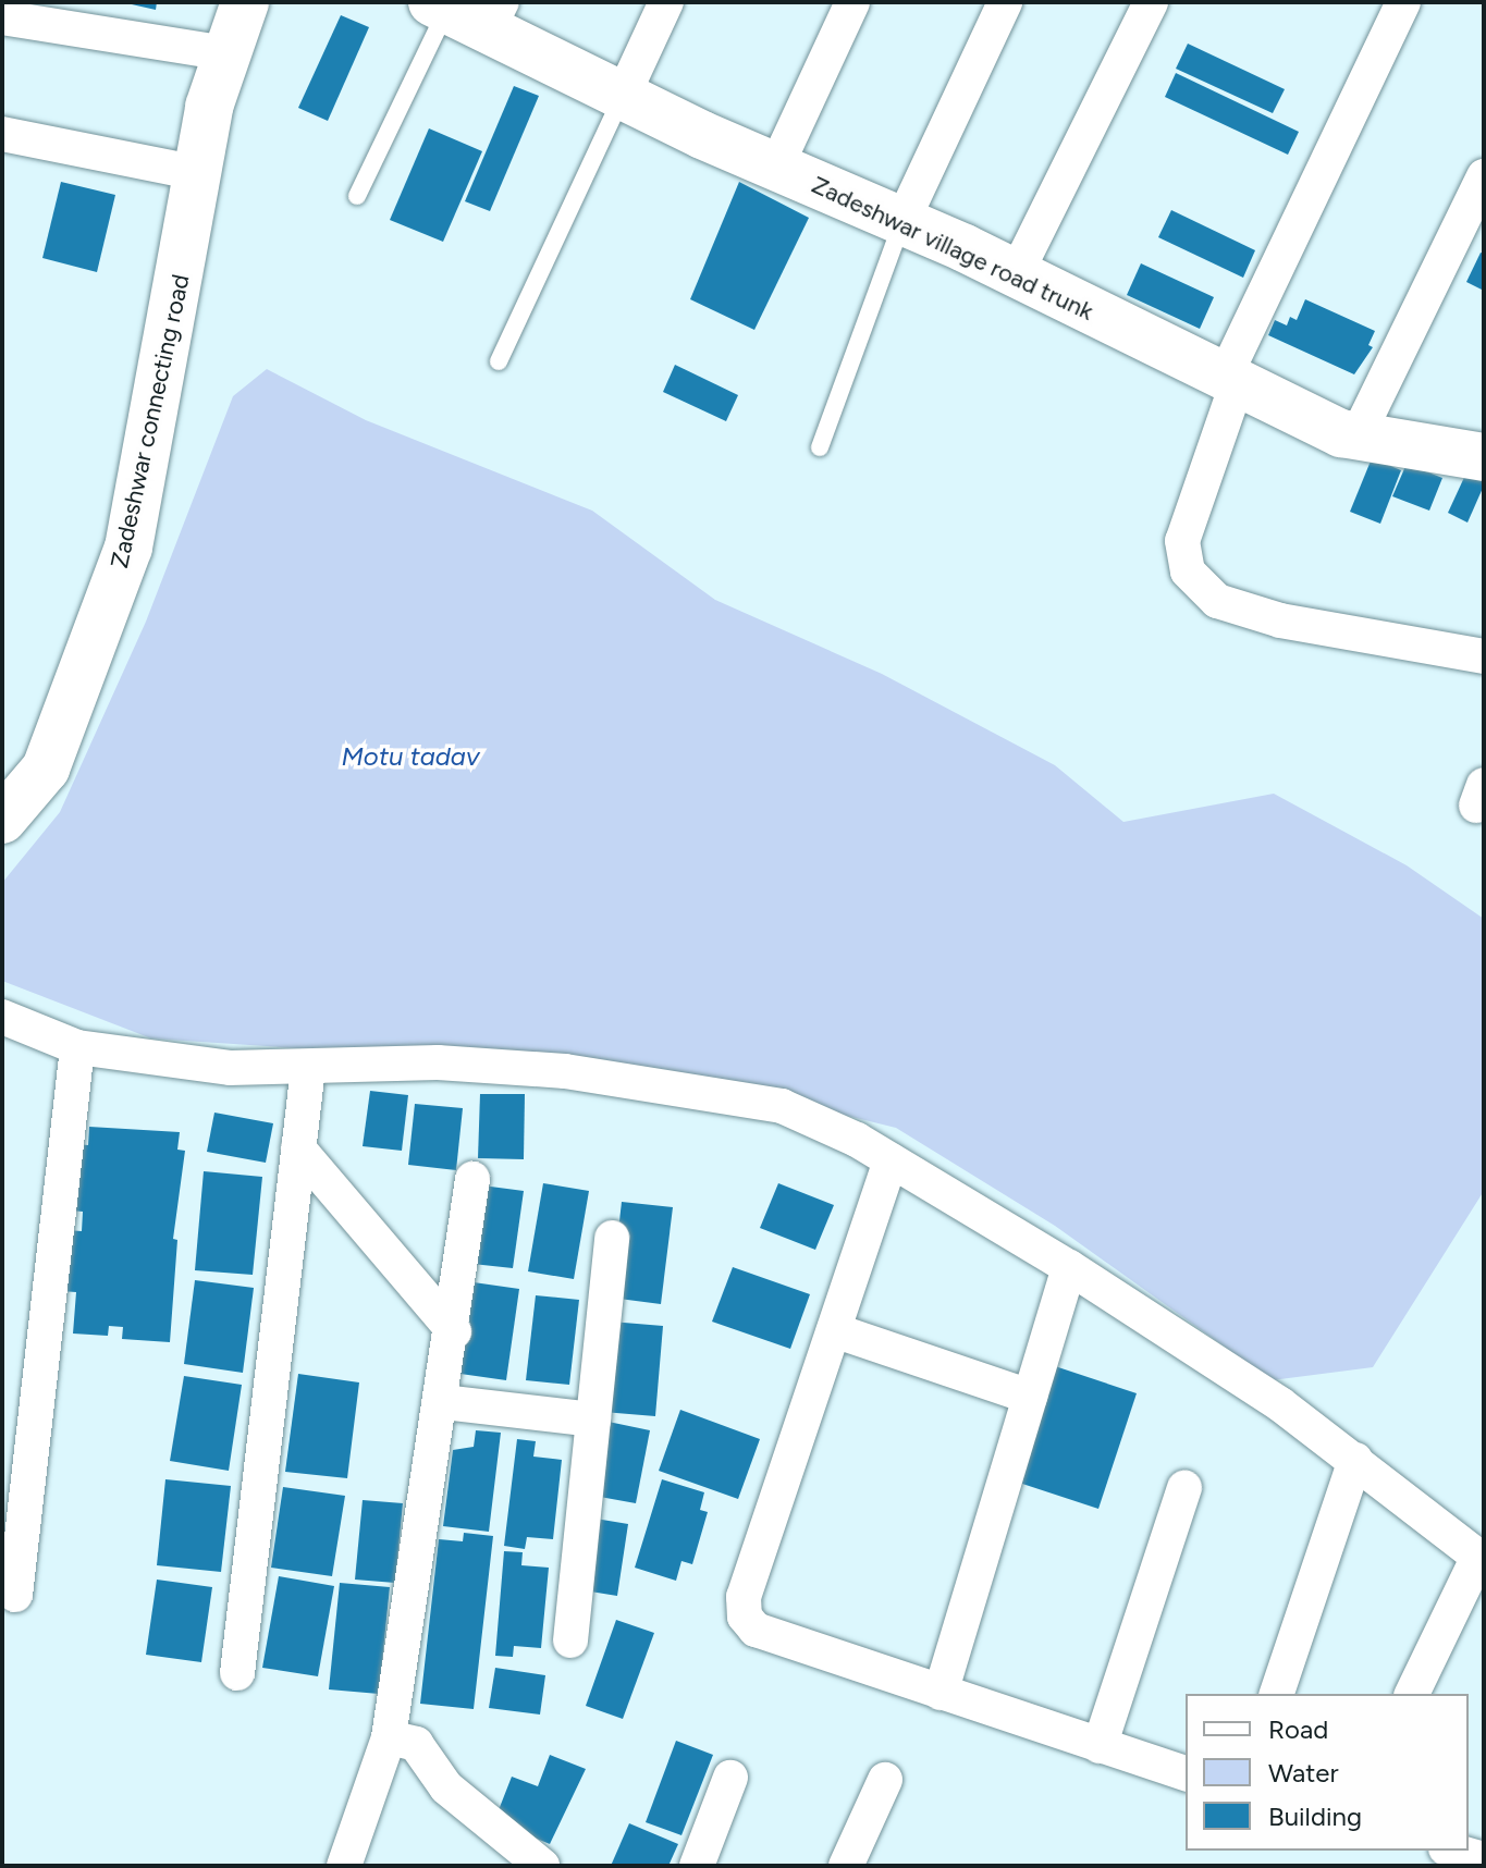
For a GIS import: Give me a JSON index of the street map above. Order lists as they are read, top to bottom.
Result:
{
  "streets": {
    "street": ["Zadeshwar village road trunk", "Zadeshwar connecting road"]
  },
  "water": ["Motu tadav"],
  "legend": ["Road", "Water", "Building"]
}
